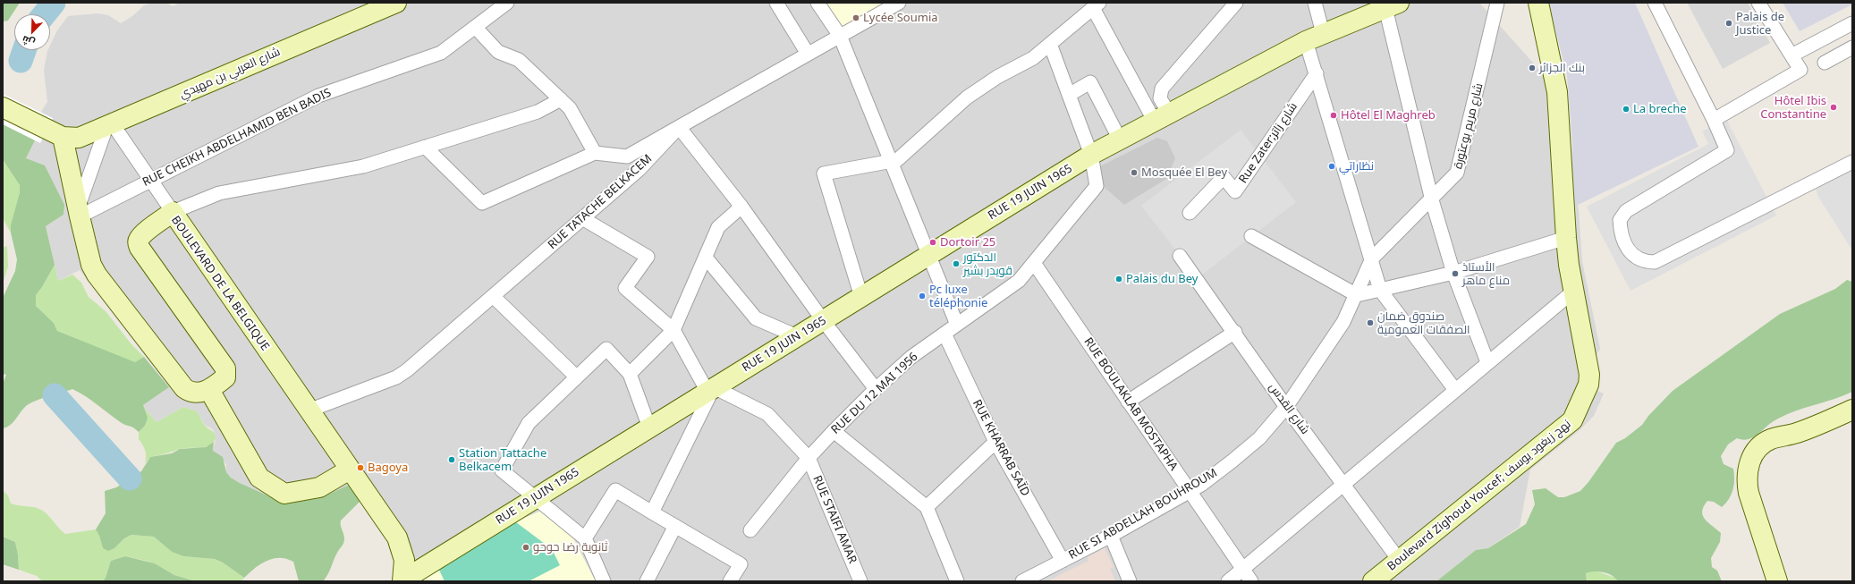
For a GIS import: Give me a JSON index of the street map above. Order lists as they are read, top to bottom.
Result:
{
  "streets": {
    "street": [
      "شارع العربي بن مهيدي",
      "شارع مريم بوعتورة",
      "RUE CHEIKH ABDELHAMID BEN BADIS",
      "Rue Zater;شارع زاتر",
      "RUE 19 JUIN 1965",
      "RUE TATACHE BELKACEM",
      "BOULEVARD DE LA BELGIQUE",
      "RUE DU 12 MAI 1956",
      "RUE BOULAKLAB MOSTAPHA",
      "شارع القدس",
      "RUE KHARRAB SAÏD",
      "Boulevard Zighoud Youcef; نهج زيغود يوسف",
      "RUE SI ABDELLAH BOUHROUM",
      "RUE STAIFI AMAR"
    ]
  },
  "crossings": [
    ["شارع العربي بن مهيدي", "BOULEVARD DE LA BELGIQUE"],
    ["شارع مريم بوعتورة", "RUE SI ABDELLAH BOUHROUM"],
    ["RUE CHEIKH ABDELHAMID BEN BADIS", "BOULEVARD DE LA BELGIQUE"],
    ["RUE 19 JUIN 1965", "BOULEVARD DE LA BELGIQUE"],
    ["RUE 19 JUIN 1965", "RUE DU 12 MAI 1956"],
    ["RUE TATACHE BELKACEM", "BOULEVARD DE LA BELGIQUE"],
    ["RUE DU 12 MAI 1956", "RUE BOULAKLAB MOSTAPHA"],
    ["RUE DU 12 MAI 1956", "RUE KHARRAB SAÏD"],
    ["RUE DU 12 MAI 1956", "RUE STAIFI AMAR"],
    ["RUE BOULAKLAB MOSTAPHA", "RUE SI ABDELLAH BOUHROUM"],
    ["شارع القدس", "Boulevard Zighoud Youcef; نهج زيغود يوسف"],
    ["شارع القدس", "RUE SI ABDELLAH BOUHROUM"],
    ["RUE KHARRAB SAÏD", "RUE SI ABDELLAH BOUHROUM"]
  ],
  "places": [
    "Lycée Soumia",
    "Palais de Justice",
    "بنك الجزائر",
    "Hôtel Ibis Constantine",
    "La breche",
    "Hôtel El Maghreb",
    "نظاراتي",
    "Mosquée El Bey",
    "Dortoir 25",
    "الدكتور قويدر بشير",
    "الأستاذ مناع ماهر",
    "Palais du Bey",
    "Pc luxe téléphonie",
    "صندوق ضمان الصفقات العمومية",
    "Station Tattache Belkacem",
    "Bagoya",
    "ثانوية رضا حوحو"
  ],
  "north": "bottom left"
}
